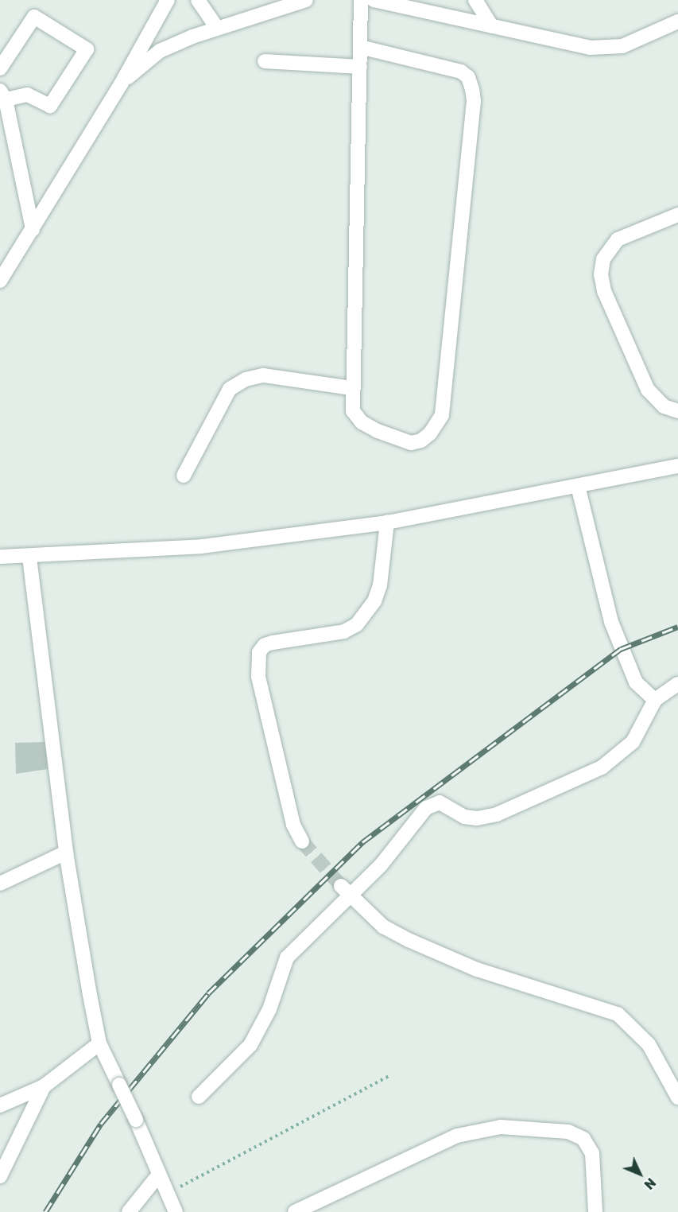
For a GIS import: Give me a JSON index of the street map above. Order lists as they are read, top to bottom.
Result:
{
  "north": "bottom right"
}
